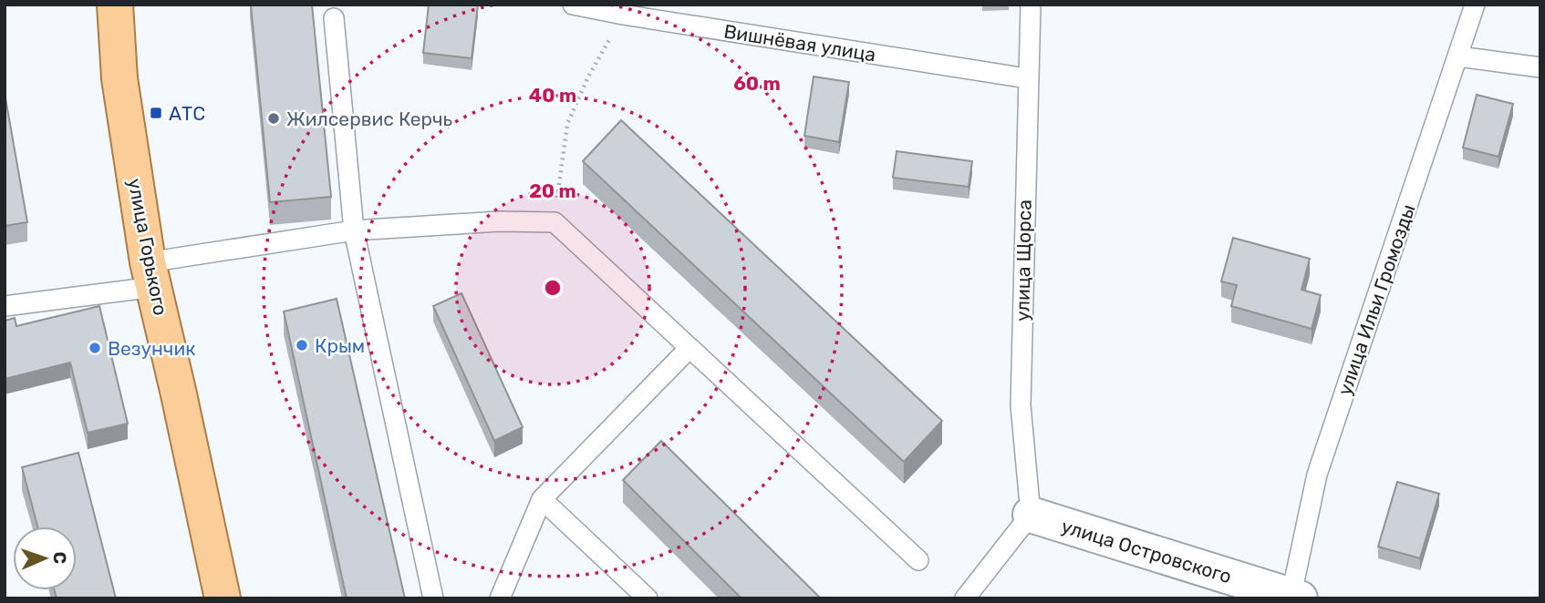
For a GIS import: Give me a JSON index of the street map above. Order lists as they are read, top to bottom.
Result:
{
  "streets": {
    "main road": ["улица Горького"],
    "street": ["улица Островского"],
    "lane": ["Вишнёвая улица", "улица Щорса", "улица Ильи Громозды"]
  },
  "crossings": [
    ["Вишнёвая улица", "улица Щорса"],
    ["улица Щорса", "улица Островского"],
    ["улица Ильи Громозды", "улица Островского"]
  ],
  "places": {
    "transit": ["АТС"],
    "other": ["Жилсервис Керчь", "Крым", "Везунчик"]
  },
  "north": "right",
  "rings": ["60 m", "40 m", "20 m"]
}
